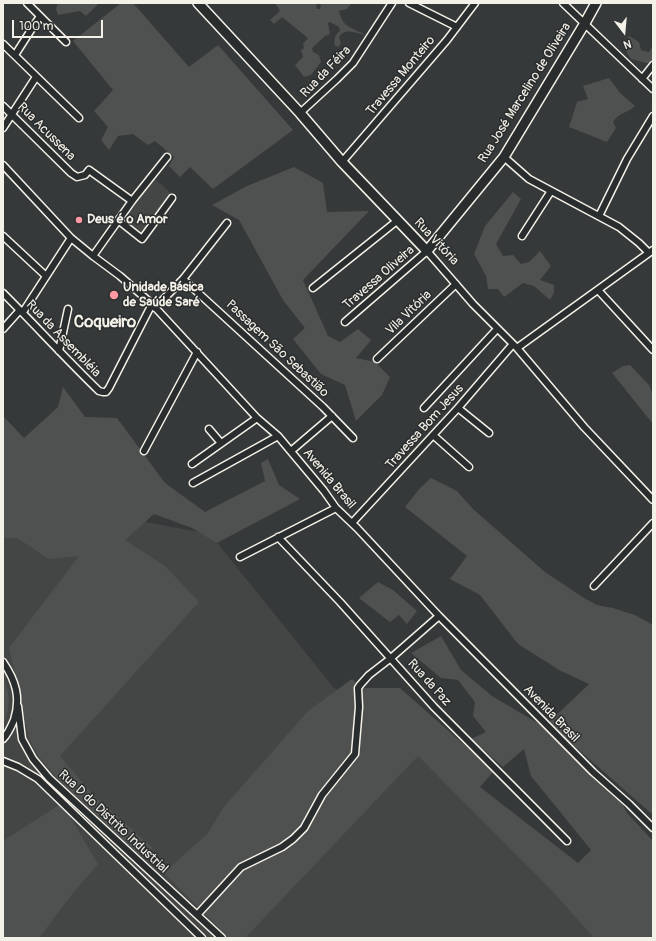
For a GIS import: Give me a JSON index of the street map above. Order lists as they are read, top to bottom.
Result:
{
  "streets": {
    "street": [
      "Rua da Féira",
      "Travessa Monteiro",
      "Rua José Marcelino de Oliveira",
      "Rua Acussena",
      "Rua Vitória",
      "Travessa Oliveira",
      "Vila Vitória",
      "Rua da Assembléia",
      "Passagem São Sebastião",
      "Travessa Bom Jesus",
      "Avenida Brasil",
      "Rua da Paz",
      "Rua D do Distrito Industrial"
    ]
  },
  "crossings": [
    ["Rua da Féira", "Rua Vitória"],
    ["Travessa Monteiro", "Rua Vitória"],
    ["Rua José Marcelino de Oliveira", "Rua Vitória"],
    ["Rua José Marcelino de Oliveira", "Travessa Oliveira"],
    ["Rua Vitória", "Travessa Oliveira"],
    ["Rua Vitória", "Vila Vitória"],
    ["Rua Vitória", "Travessa Bom Jesus"],
    ["Rua da Assembléia", "Avenida Brasil"],
    ["Travessa Bom Jesus", "Avenida Brasil"]
  ],
  "districts": ["Coqueiro"],
  "places": ["Deus é o Amor", "Unidade Básica de Saúde Saré"],
  "scale_bar": "100 m",
  "north": "bottom"
}
